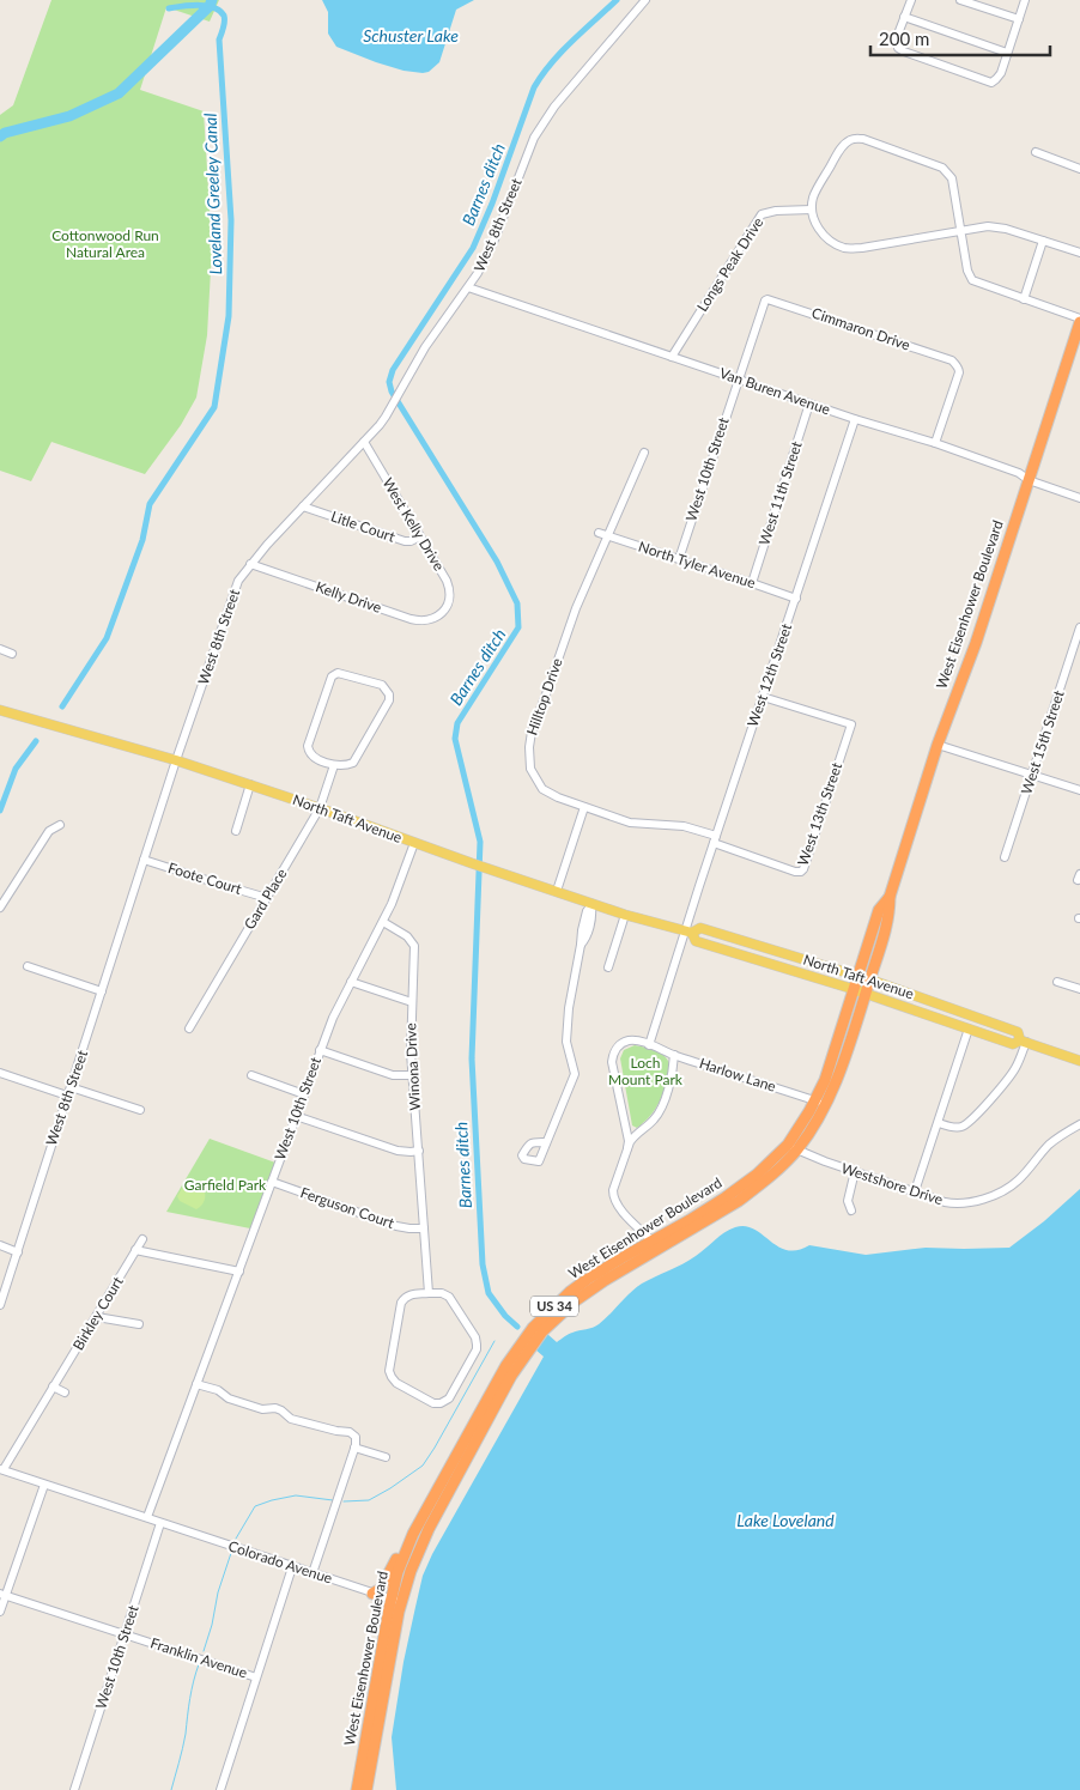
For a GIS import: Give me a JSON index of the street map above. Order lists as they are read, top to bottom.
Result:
{
  "streets": {
    "highway": ["West Eisenhower Boulevard", "US 34"],
    "main road": ["North Taft Avenue"],
    "street": [
      "West 8th Street",
      "Longs Peak Drive",
      "Cimmaron Drive",
      "Van Buren Avenue",
      "West 10th Street",
      "West 11th Street",
      "West Kelly Drive",
      "Litle Court",
      "North Tyler Avenue",
      "Kelly Drive",
      "West 12th Street",
      "Hilltop Drive",
      "West 15th Street",
      "West 13th Street",
      "Foote Court",
      "Gard Place",
      "Winona Drive",
      "Harlow Lane",
      "Westshore Drive",
      "Ferguson Court",
      "Birkley Court",
      "Colorado Avenue",
      "Franklin Avenue"
    ]
  },
  "crossings": [
    ["West 8th Street", "Van Buren Avenue"],
    ["West 8th Street", "West Kelly Drive"],
    ["West 8th Street", "Litle Court"],
    ["West 8th Street", "Kelly Drive"],
    ["West 8th Street", "North Taft Avenue"],
    ["West 8th Street", "Foote Court"],
    ["Longs Peak Drive", "Van Buren Avenue"],
    ["Cimmaron Drive", "Van Buren Avenue"],
    ["Cimmaron Drive", "West 10th Street"],
    ["Van Buren Avenue", "West 10th Street"],
    ["Van Buren Avenue", "West 11th Street"],
    ["Van Buren Avenue", "West Eisenhower Boulevard"],
    ["Van Buren Avenue", "West 12th Street"],
    ["West 10th Street", "North Tyler Avenue"],
    ["West 10th Street", "North Taft Avenue"],
    ["West 10th Street", "Winona Drive"],
    ["West 10th Street", "Ferguson Court"],
    ["West 10th Street", "Colorado Avenue"],
    ["West 10th Street", "Franklin Avenue"],
    ["West 11th Street", "North Tyler Avenue"],
    ["West Kelly Drive", "Litle Court"],
    ["West Kelly Drive", "Kelly Drive"],
    ["North Tyler Avenue", "West 12th Street"],
    ["North Tyler Avenue", "Hilltop Drive"],
    ["West Eisenhower Boulevard", "North Taft Avenue"],
    ["West Eisenhower Boulevard", "Harlow Lane"],
    ["West Eisenhower Boulevard", "Westshore Drive"],
    ["West Eisenhower Boulevard", "Colorado Avenue"],
    ["West 12th Street", "Hilltop Drive"],
    ["West 12th Street", "West 13th Street"],
    ["West 12th Street", "North Taft Avenue"],
    ["West 12th Street", "Harlow Lane"],
    ["Hilltop Drive", "West 13th Street"],
    ["North Taft Avenue", "Gard Place"],
    ["Foote Court", "Gard Place"],
    ["Winona Drive", "Ferguson Court"]
  ],
  "water": [
    "Schuster Lake",
    "Barnes ditch",
    "Loveland Greeley Canal",
    "Lake Loveland"
  ],
  "parks": ["Cottonwood Run Natural Area", "Loch Mount Park", "Garfield Park"],
  "scale_bar": "200 m"
}
